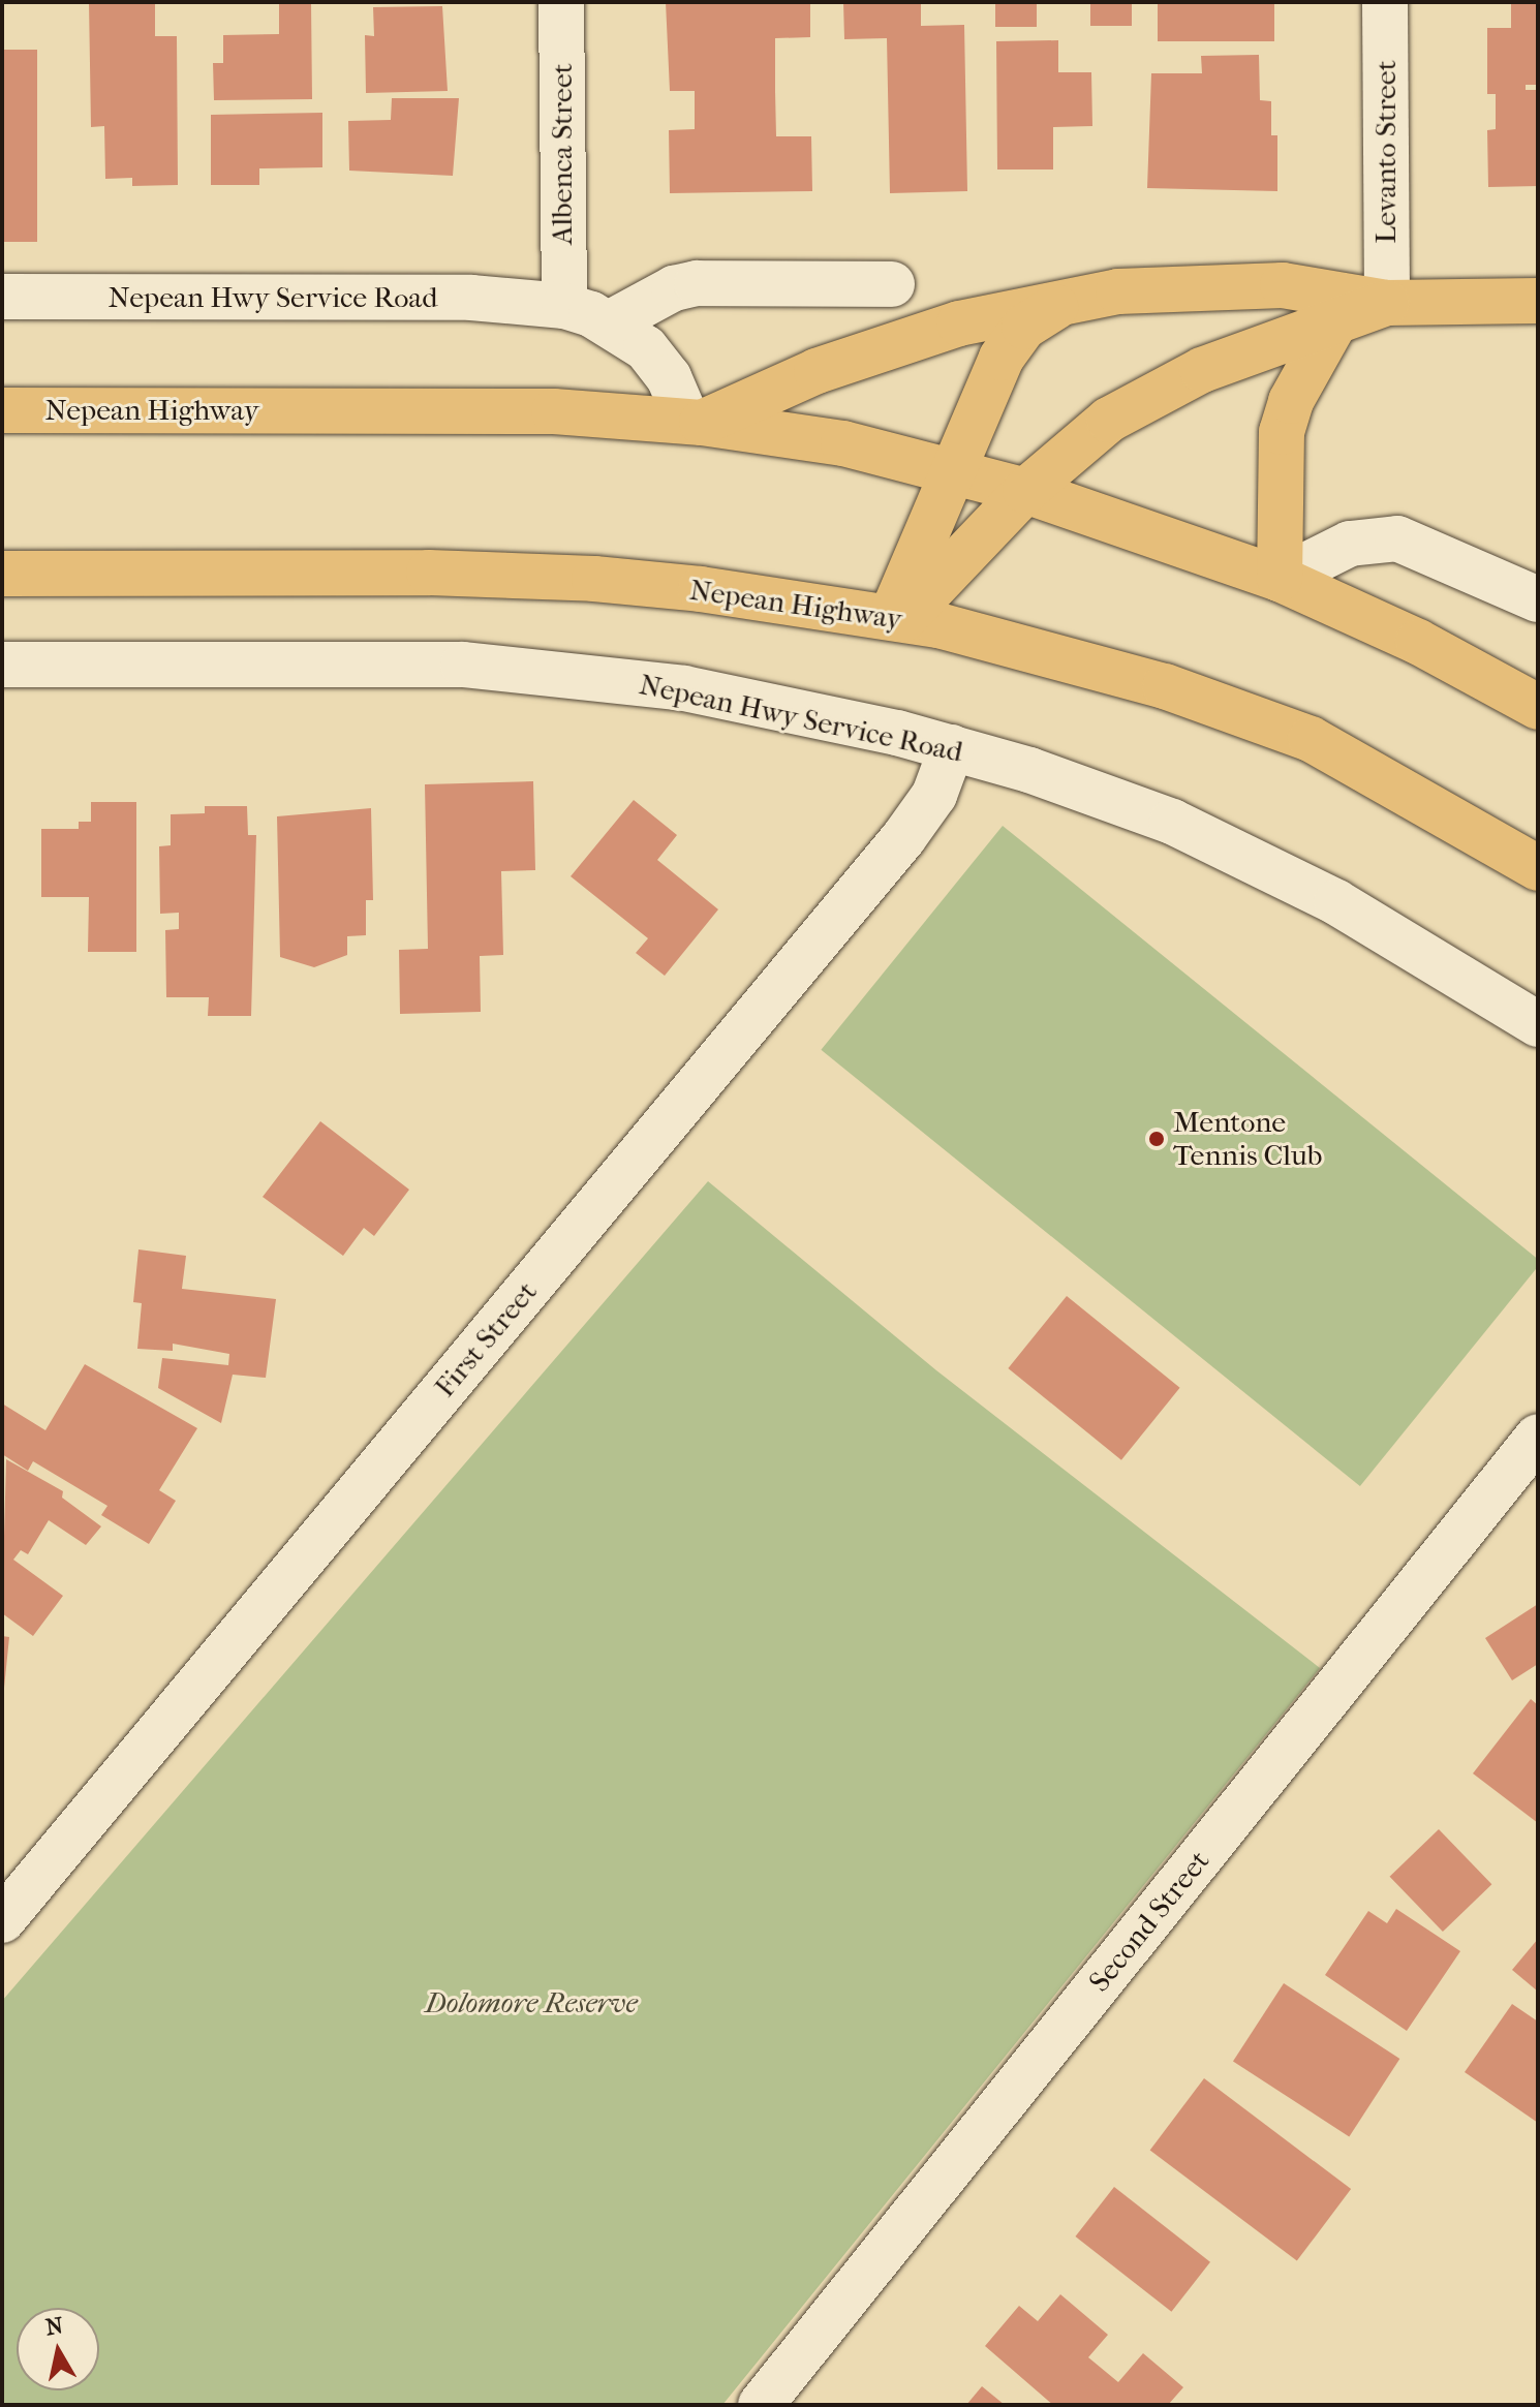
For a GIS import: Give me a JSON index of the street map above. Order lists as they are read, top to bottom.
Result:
{
  "streets": {
    "highway": ["Nepean Highway"],
    "street": [
      "Levanto Street",
      "Albenca Street",
      "Nepean Hwy Service Road",
      "First Street",
      "Second Street"
    ]
  },
  "crossings": [
    ["Albenca Street", "Nepean Hwy Service Road"],
    ["Nepean Hwy Service Road", "Nepean Highway"],
    ["Nepean Hwy Service Road", "First Street"]
  ],
  "parks": ["Dolomore Reserve"],
  "places": ["Mentone Tennis Club"],
  "north": "top"
}
